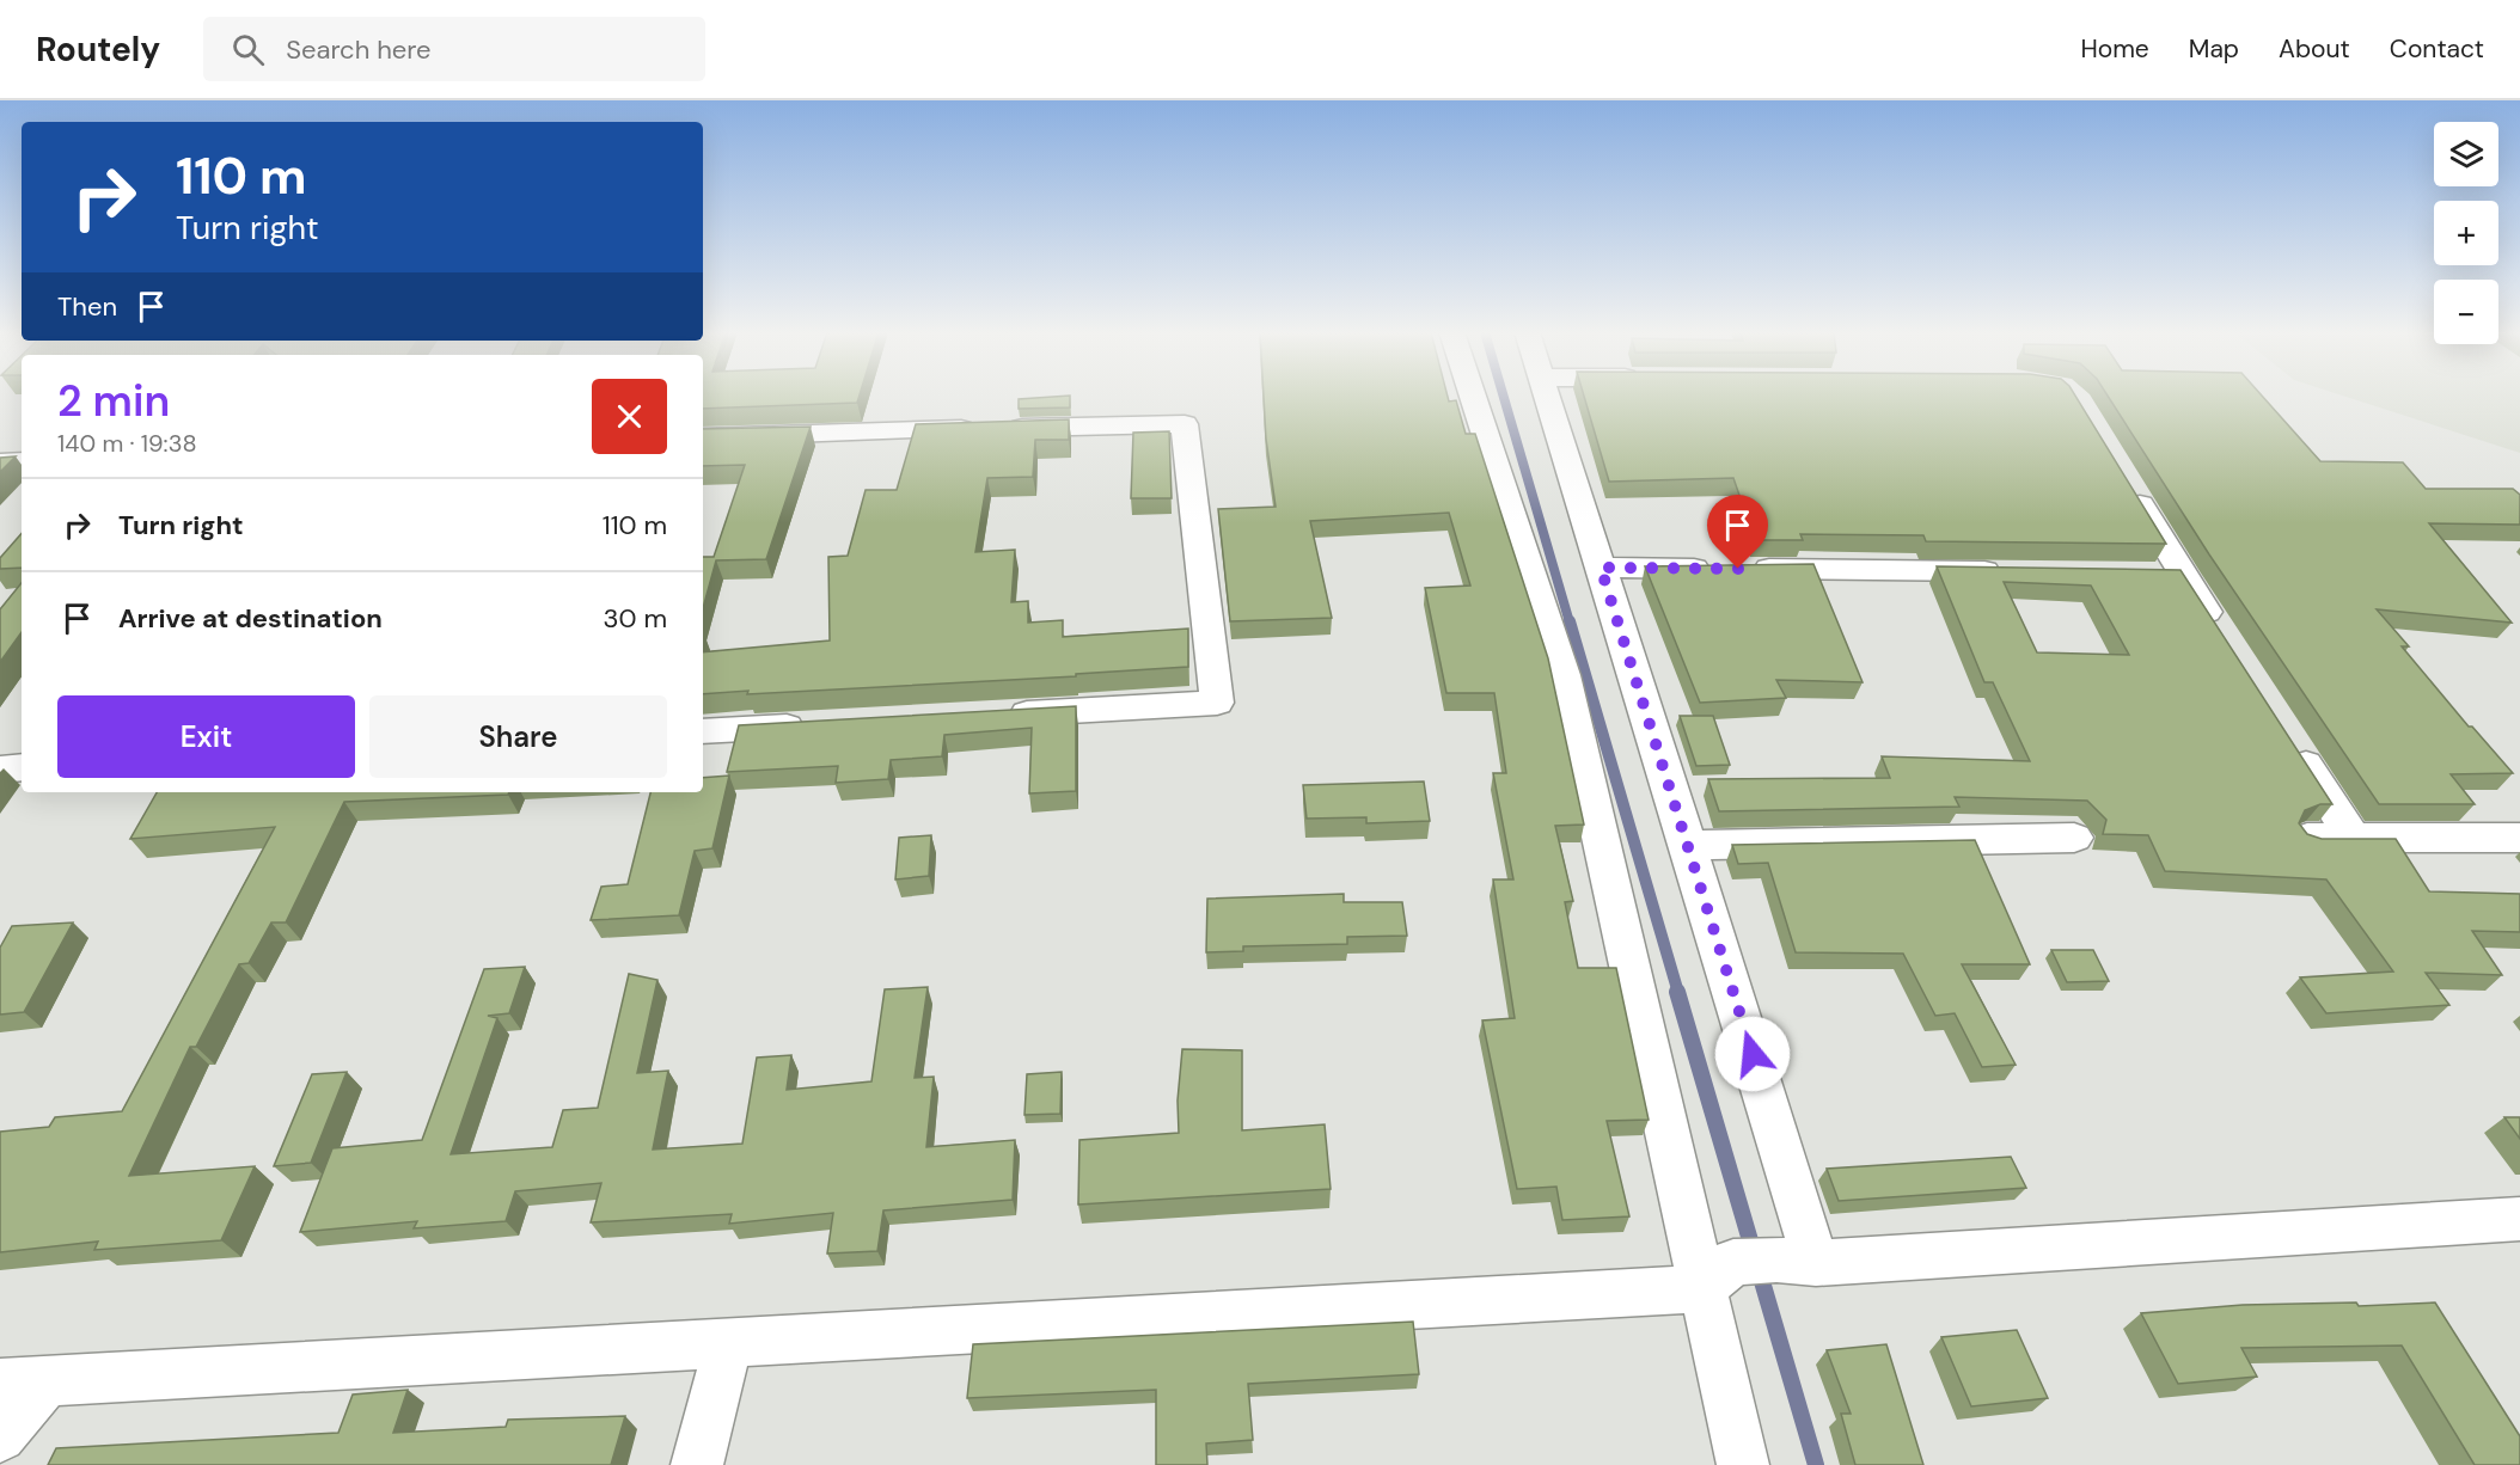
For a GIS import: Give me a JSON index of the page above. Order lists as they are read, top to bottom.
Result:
{
  "page": {
    "header": "Routely",
    "search": "Search here",
    "nav": [
      "Home",
      "Map",
      "About",
      "Contact"
    ],
    "map_buttons": ["+", "−"],
    "turn": ["110 m", "Turn right"],
    "then": "Then",
    "heading": ["2 min", "140 m · 19:38"],
    "list": [
      {
        "name": "Turn right",
        "value": "110 m"
      },
      {
        "name": "Arrive at destination",
        "value": "30 m"
      }
    ],
    "buttons": ["Exit", "Share"]
  }
}
